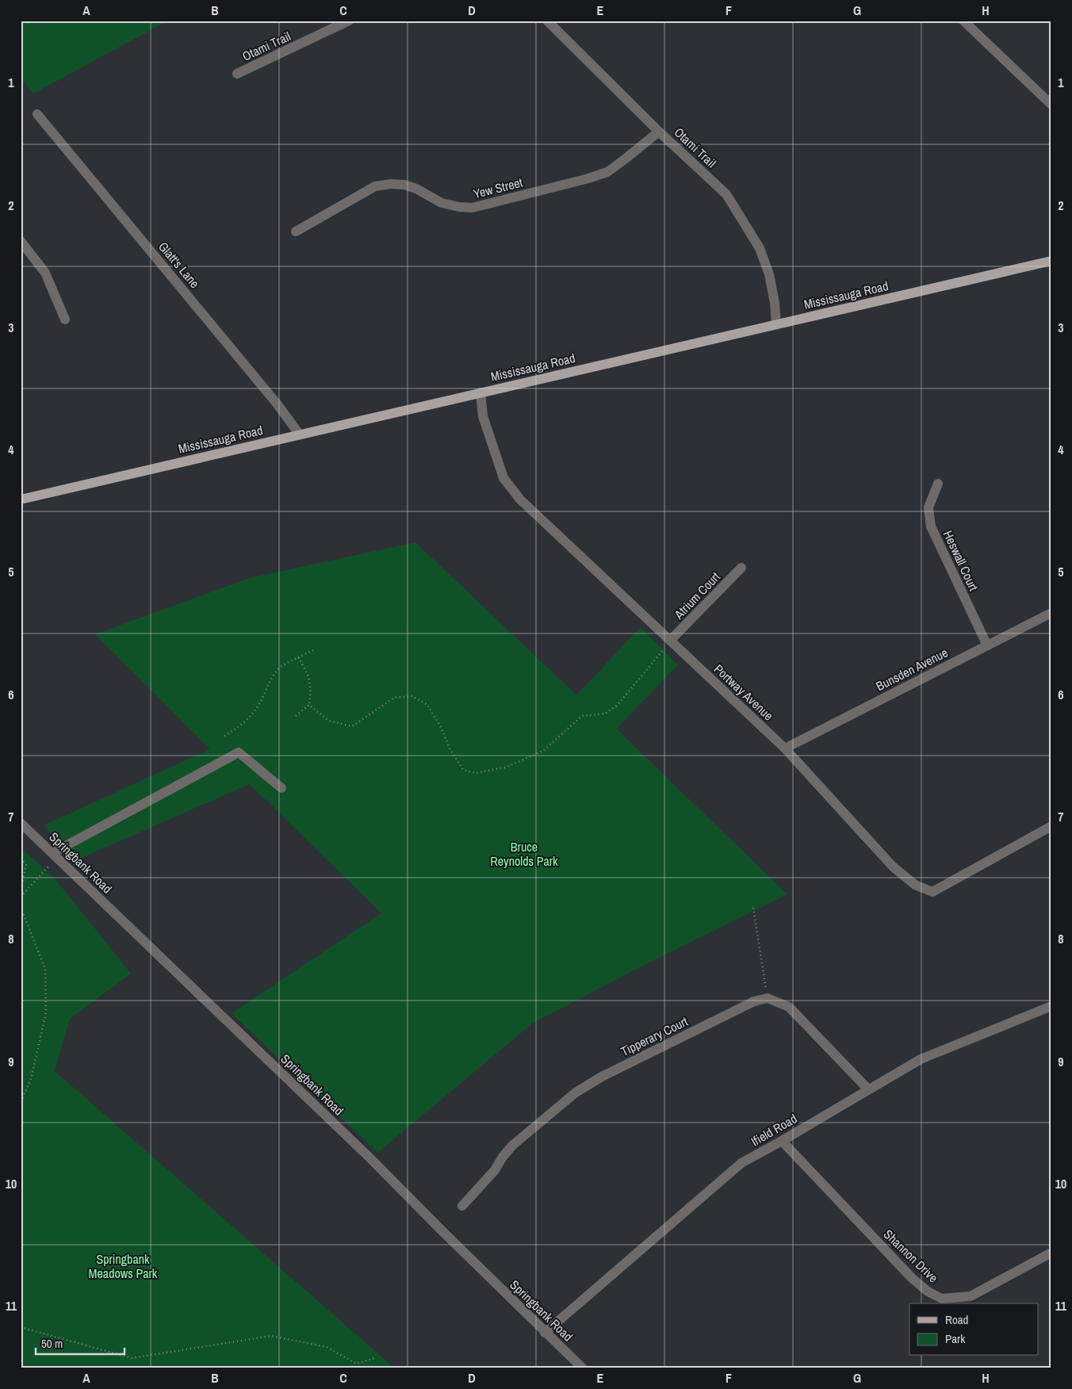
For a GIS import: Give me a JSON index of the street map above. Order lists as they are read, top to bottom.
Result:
{
  "streets": {
    "main road": ["Mississauga Road"],
    "street": [
      "Otami Trail",
      "Yew Street",
      "Glatt's Lane",
      "Heswall Court",
      "Atrium Court",
      "Bunsden Avenue",
      "Portway Avenue",
      "Springbank Road",
      "Tipperary Court",
      "Ifield Road",
      "Shannon Drive"
    ]
  },
  "crossings": [
    ["Otami Trail", "Yew Street"],
    ["Otami Trail", "Mississauga Road"],
    ["Glatt's Lane", "Mississauga Road"],
    ["Mississauga Road", "Portway Avenue"],
    ["Heswall Court", "Bunsden Avenue"],
    ["Atrium Court", "Portway Avenue"],
    ["Bunsden Avenue", "Portway Avenue"],
    ["Springbank Road", "Ifield Road"],
    ["Ifield Road", "Shannon Drive"]
  ],
  "parks": ["Bruce Reynolds Park", "Springbank Meadows Park"],
  "legend": ["Road", "Park"],
  "scale_bar": "50 m",
  "grid": {
    "columns": [
      "A",
      "B",
      "C",
      "D",
      "E",
      "F",
      "G",
      "H"
    ],
    "rows": [
      "1",
      "2",
      "3",
      "4",
      "5",
      "6",
      "7",
      "8",
      "9",
      "10",
      "11"
    ]
  }
}
